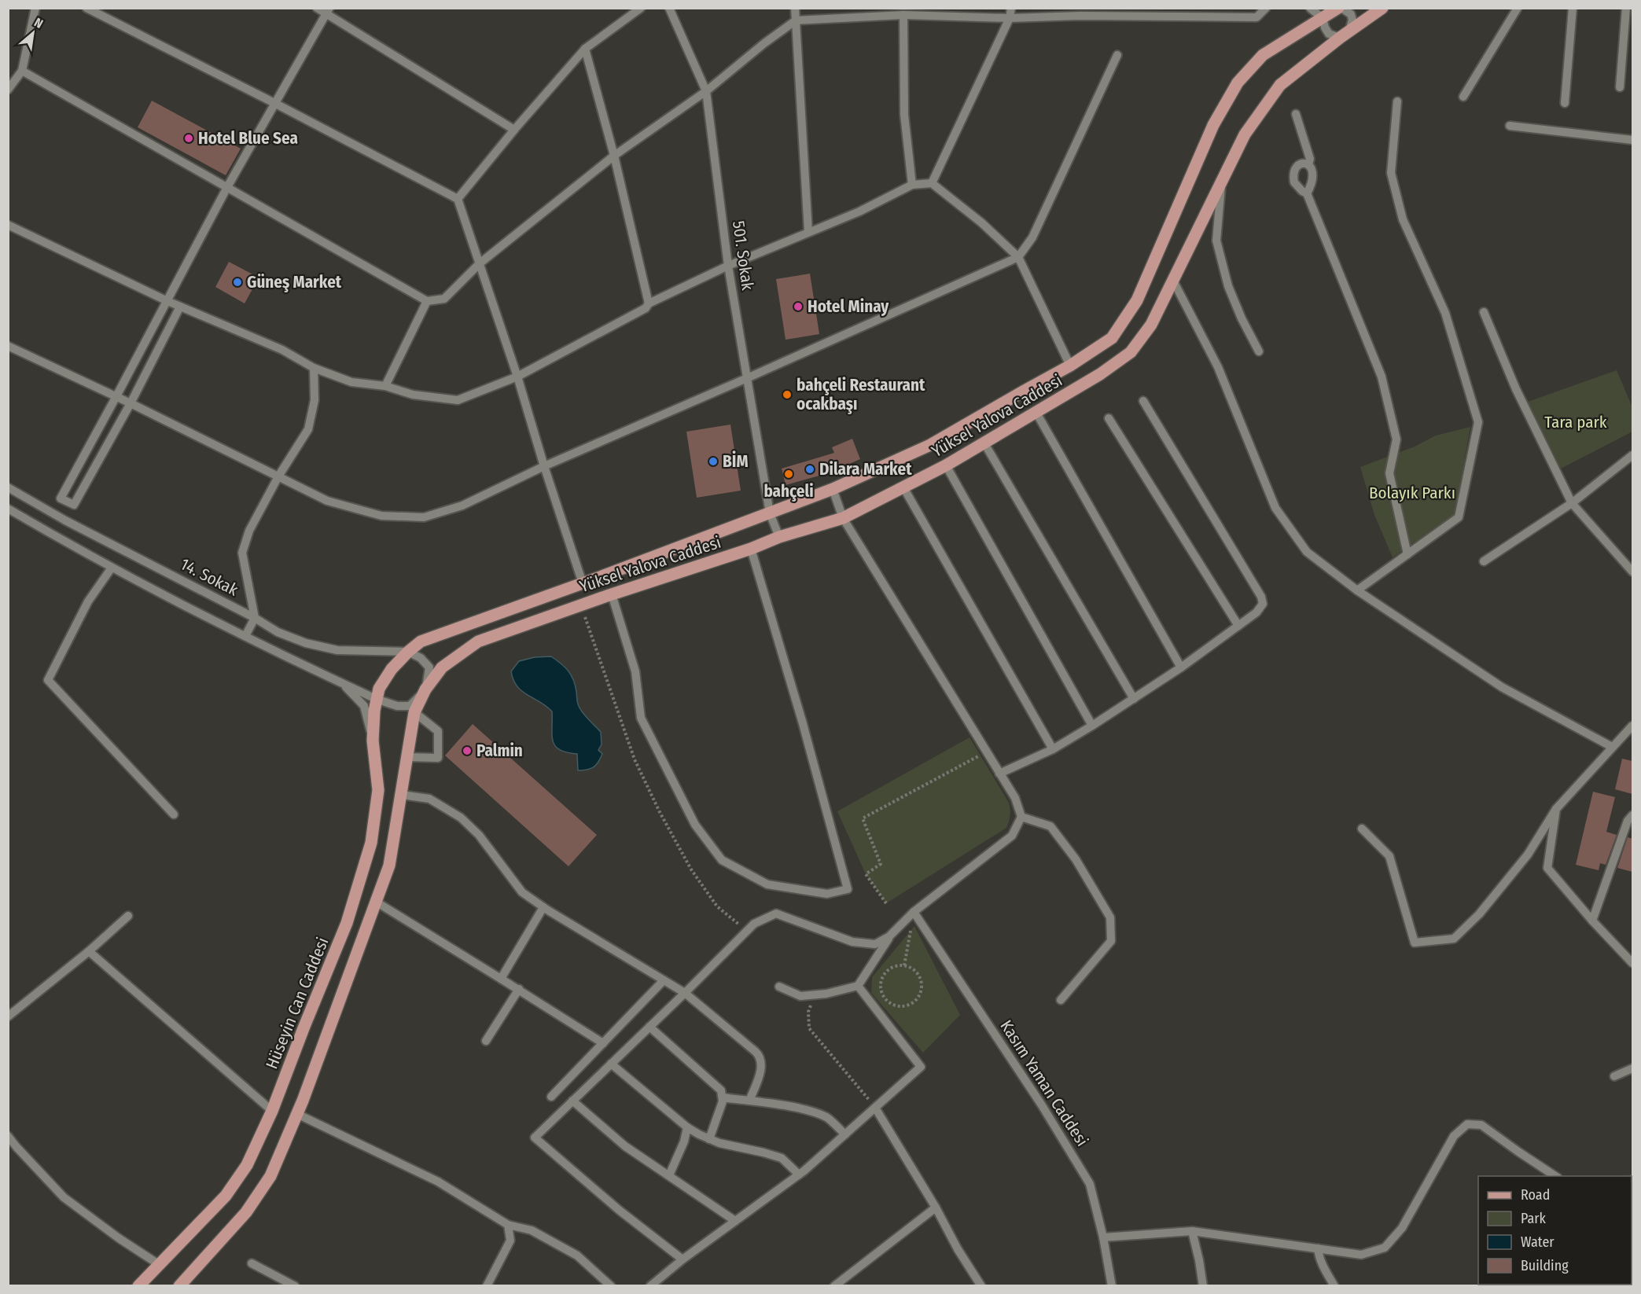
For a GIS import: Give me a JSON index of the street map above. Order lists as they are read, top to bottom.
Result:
{
  "streets": {
    "main road": ["Yüksel Yalova Caddesi", "Hüseyin Can Caddesi"],
    "street": ["501. Sokak", "14. Sokak", "Kasım Yaman Caddesi"]
  },
  "crossings": [
    ["501. Sokak", "Yüksel Yalova Caddesi"],
    ["Yüksel Yalova Caddesi", "14. Sokak"],
    ["Yüksel Yalova Caddesi", "Hüseyin Can Caddesi"],
    ["14. Sokak", "Hüseyin Can Caddesi"]
  ],
  "parks": ["Tara park", "Bolayık Parkı"],
  "places": [
    "Hotel Blue Sea",
    "Güneş Market",
    "Hotel Minay",
    "bahçeli Restaurant ocakbaşı",
    "BİM",
    "Dilara Market",
    "bahçeli",
    "Palmin"
  ],
  "legend": [
    "Road",
    "Park",
    "Water",
    "Building"
  ],
  "north": "top right"
}
